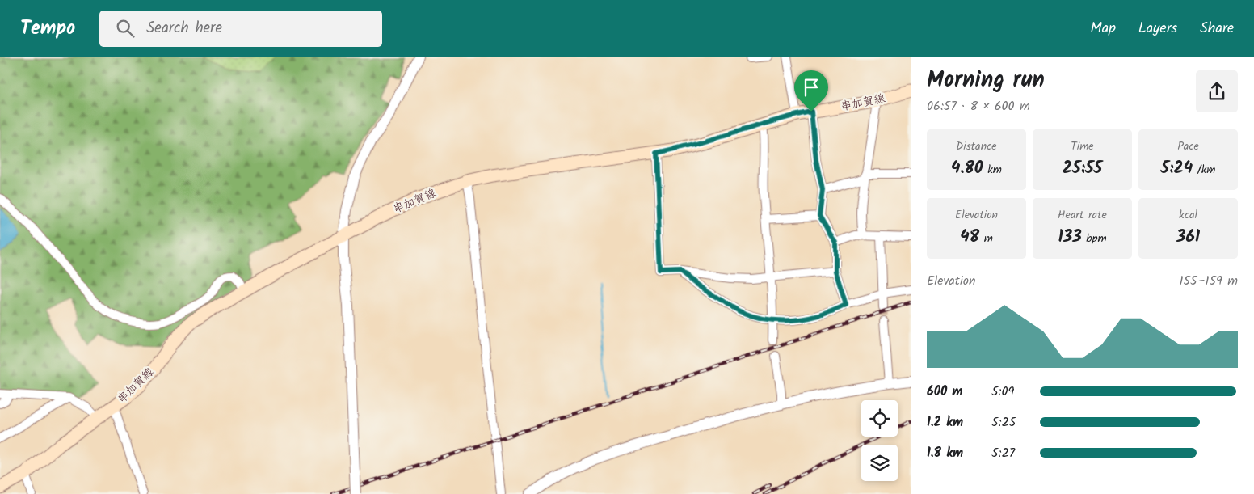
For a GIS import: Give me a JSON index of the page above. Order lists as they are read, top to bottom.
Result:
{
  "streets": {
    "main road": ["串加賀線"]
  },
  "page": {
    "header": "Tempo",
    "search": "Search here",
    "nav": ["Map", "Layers", "Share"],
    "heading": ["Morning run", "06:57 · 8 × 600 m"],
    "stats": [
      ["Distance", "4.80 km"],
      ["Time", "25:55"],
      ["Pace", "5:24 /km"],
      ["Elevation", "48 m"],
      ["Heart rate", "133 bpm"],
      ["kcal", "361"]
    ],
    "chart": ["Elevation", "155–159 m"],
    "list": [
      {
        "name": "600 m",
        "note": "5:09"
      },
      {
        "name": "1.2 km",
        "note": "5:25"
      },
      {
        "name": "1.8 km",
        "note": "5:27"
      }
    ]
  }
}
